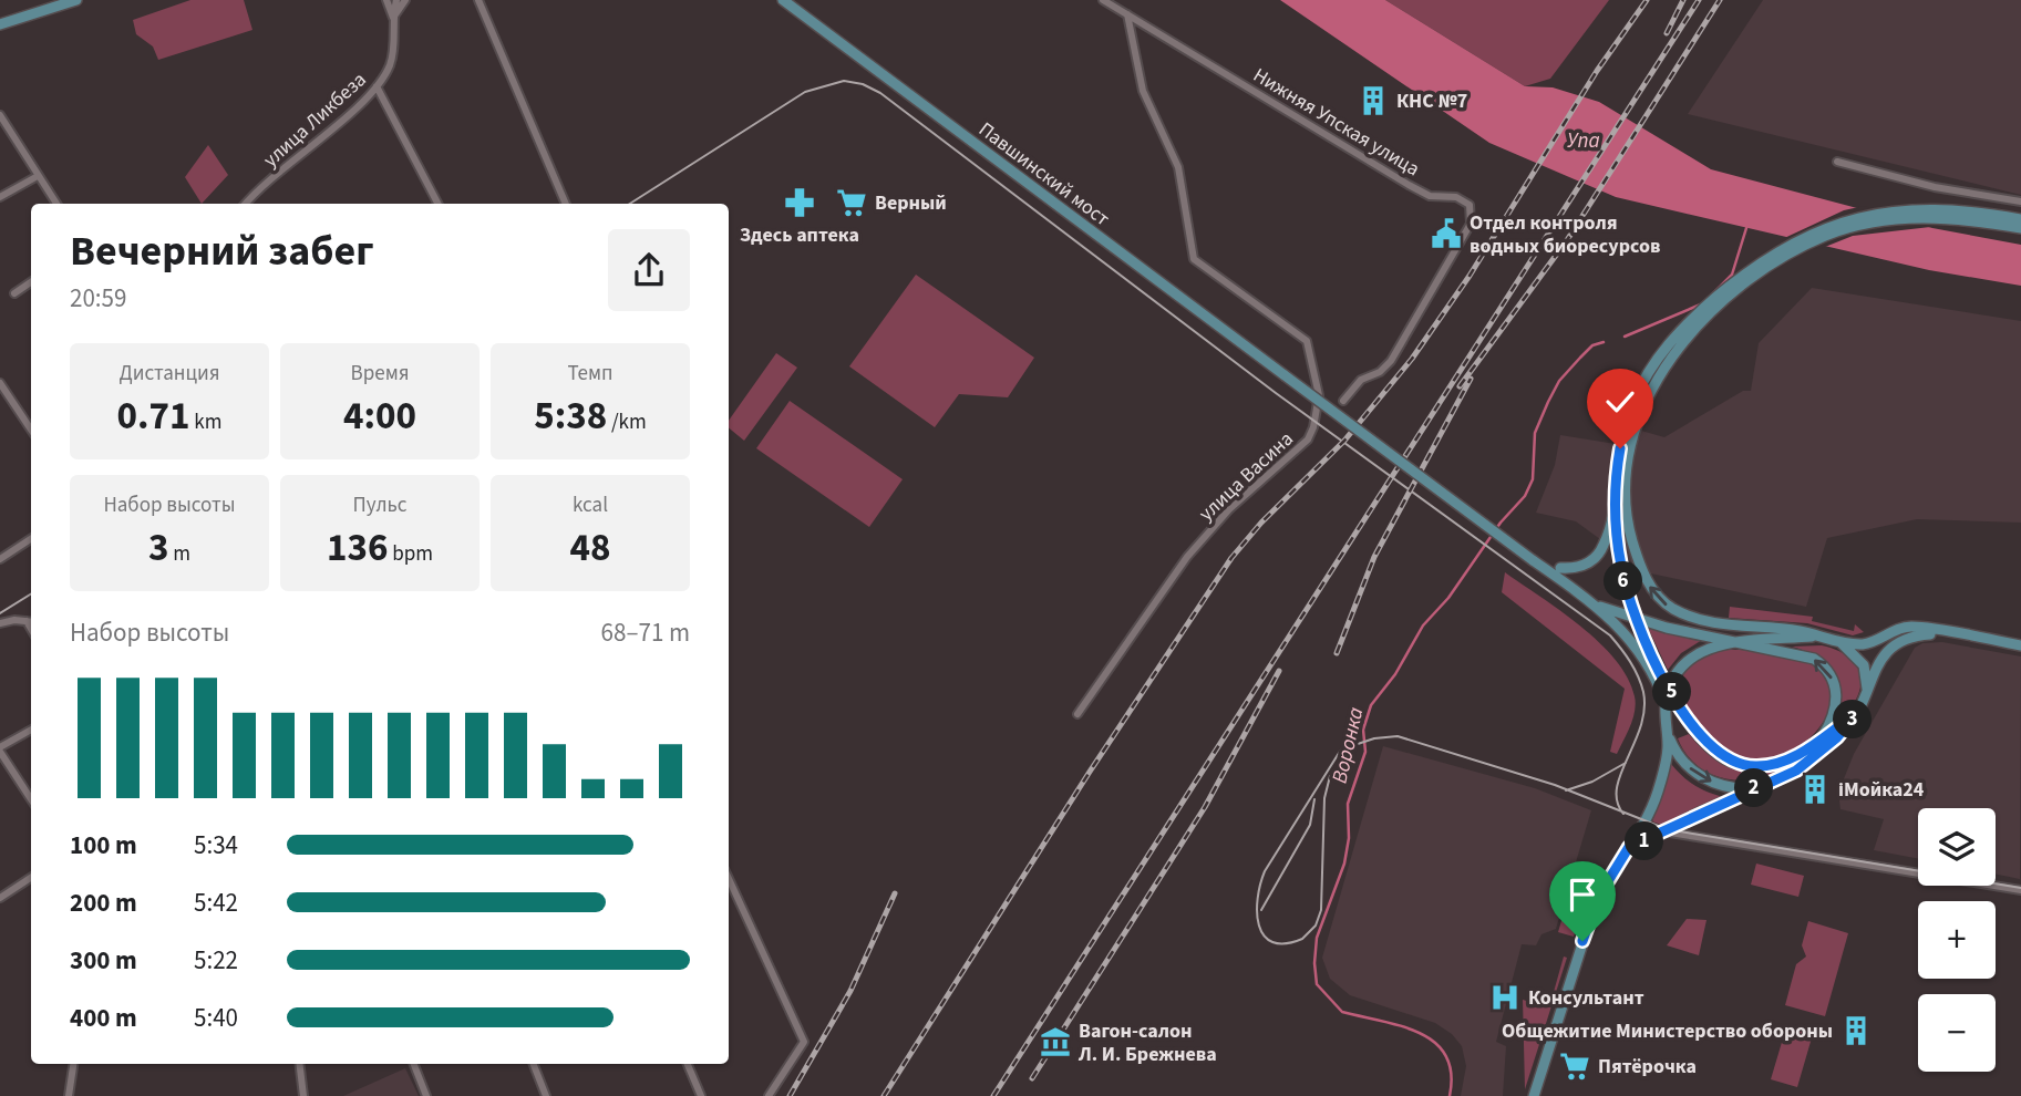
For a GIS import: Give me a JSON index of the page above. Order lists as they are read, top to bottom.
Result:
{
  "streets": {
    "main road": ["Павшинский мост"],
    "street": ["улица Ликбеза", "Нижняя Упская улица", "улица Васина"]
  },
  "crossings": [
    ["Нижняя Упская улица", "улица Васина"]
  ],
  "water": ["Упа", "Воронка"],
  "places": {
    "building": ["КНС №7", "iМойка24", "Общежитие Министерство обороны"],
    "pharmacy": ["Здесь аптека"],
    "supermarket": ["Верный", "Пятёрочка"],
    "public building": ["Отдел контроля водных биоресурсов"],
    "hospital": ["Консультант"],
    "museum": ["Вагон-салон Л. И. Брежнева"]
  },
  "page": {
    "heading": ["Вечерний забег", "20:59"],
    "stats": [
      ["Дистанция", "0.71 km"],
      ["Время", "4:00"],
      ["Темп", "5:38 /km"],
      ["Набор высоты", "3 m"],
      ["Пульс", "136 bpm"],
      ["kcal", "48"]
    ],
    "pins": [
      "6",
      "5",
      "3",
      "2",
      "1"
    ],
    "chart": ["Набор высоты", "68–71 m"],
    "map_buttons": ["+", "−"],
    "list": [
      {
        "name": "100 m",
        "note": "5:34"
      },
      {
        "name": "200 m",
        "note": "5:42"
      },
      {
        "name": "300 m",
        "note": "5:22"
      },
      {
        "name": "400 m",
        "note": "5:40"
      }
    ]
  }
}
